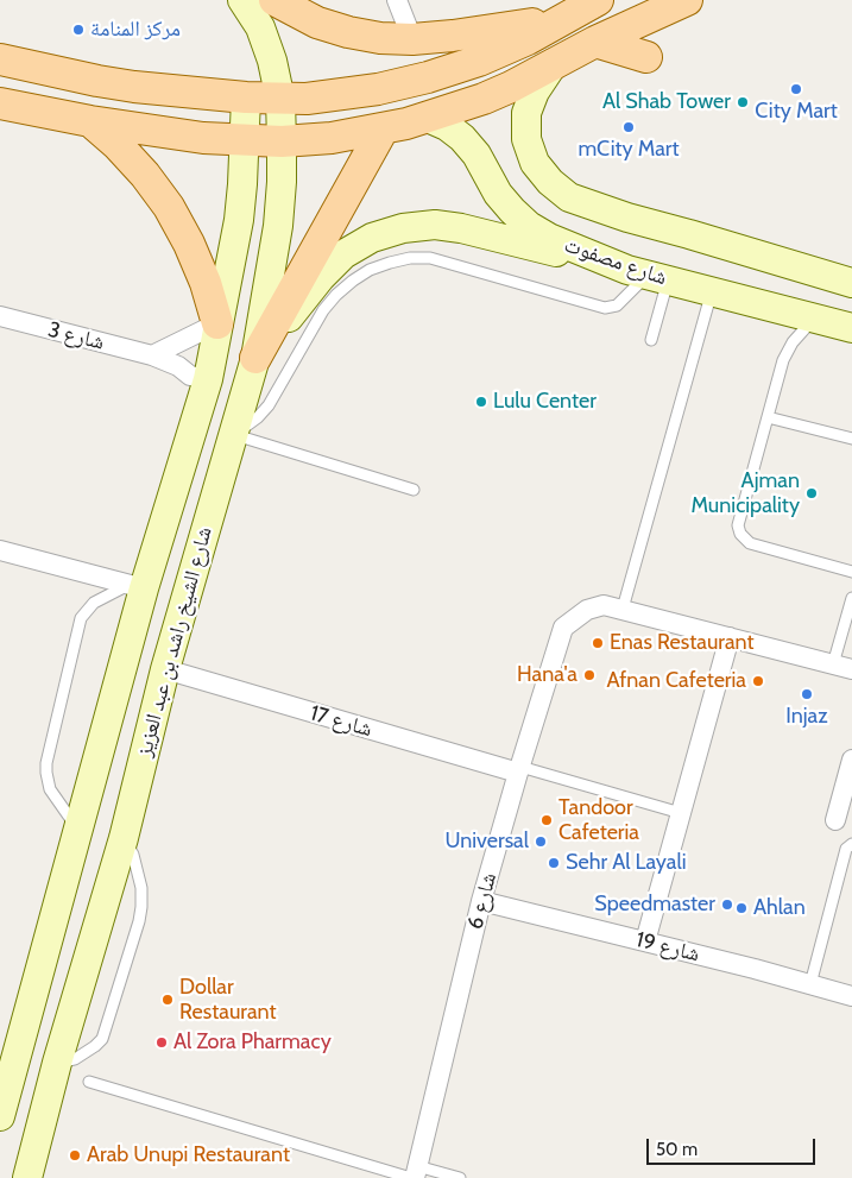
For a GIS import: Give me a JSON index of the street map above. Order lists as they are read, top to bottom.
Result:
{
  "streets": {
    "main road": ["شارع مصفوت", "شارع الشيخ راشد بن عبد العزيز"],
    "street": [
      "شارع 3",
      "شارع 17",
      "شارع 6",
      "شارع 19"
    ]
  },
  "crossings": [
    ["شارع 3", "شارع الشيخ راشد بن عبد العزيز"],
    ["شارع الشيخ راشد بن عبد العزيز", "شارع 17"],
    ["شارع 17", "شارع 6"],
    ["شارع 6", "شارع 19"]
  ],
  "places": [
    "مركز المنامة",
    "City Mart",
    "Al Shab Tower",
    "mCity Mart",
    "Lulu Center",
    "Ajman Municipality",
    "Enas Restaurant",
    "Hana'a",
    "Afnan Cafeteria",
    "Injaz",
    "Tandoor Cafeteria",
    "Universal",
    "Sehr Al Layali",
    "Speedmaster",
    "Ahlan",
    "Dollar Restaurant",
    "Al Zora Pharmacy",
    "Arab Unupi Restaurant"
  ],
  "scale_bar": "50 m"
}
